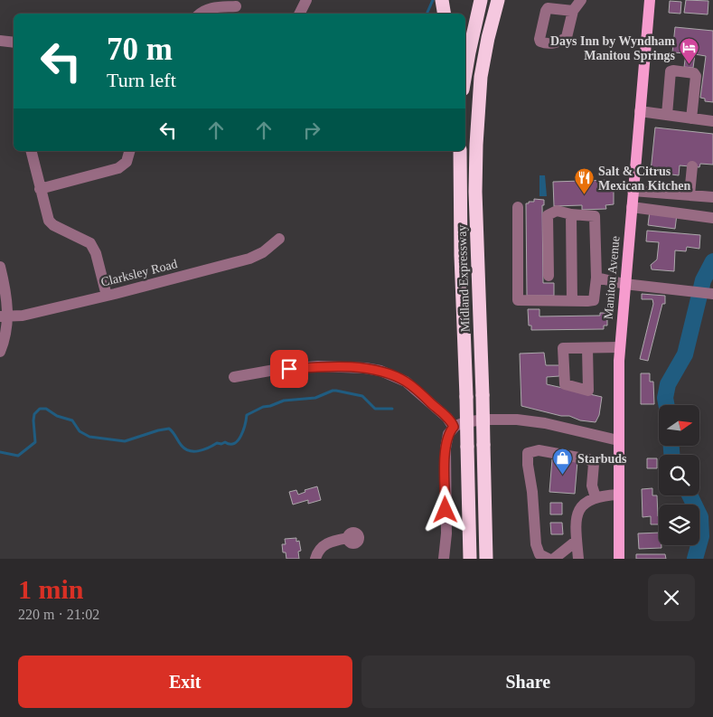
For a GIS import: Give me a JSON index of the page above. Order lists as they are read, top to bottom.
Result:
{
  "streets": {
    "highway": ["Midland Expressway"],
    "main road": ["Manitou Avenue"],
    "street": ["Clarksley Road"]
  },
  "places": {
    "hotel": ["Days Inn by Wyndham Manitou Springs"],
    "restaurant": ["Salt & Citrus Mexican Kitchen"],
    "shop": ["Starbuds"]
  },
  "north": "right",
  "page": {
    "turn": ["70 m", "Turn left"],
    "heading": ["1 min", "220 m · 21:02"],
    "buttons": ["Exit", "Share"]
  }
}
